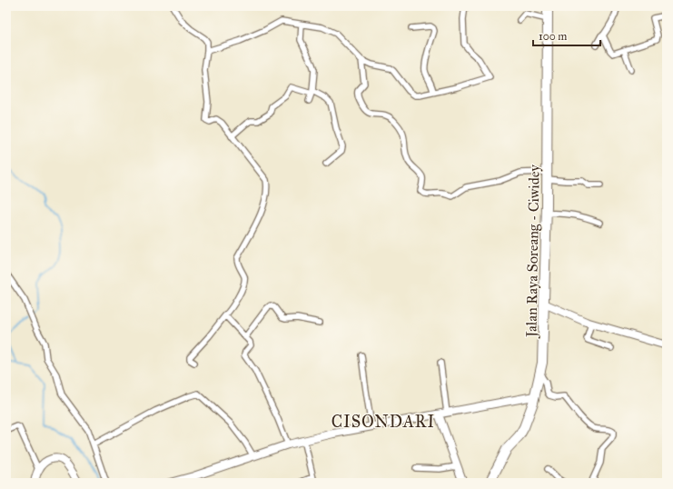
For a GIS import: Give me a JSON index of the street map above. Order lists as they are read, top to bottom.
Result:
{
  "streets": {
    "highway": ["Jalan Raya Soreang - Ciwidey"]
  },
  "districts": ["CISONDARI"],
  "scale_bar": "100 m"
}
